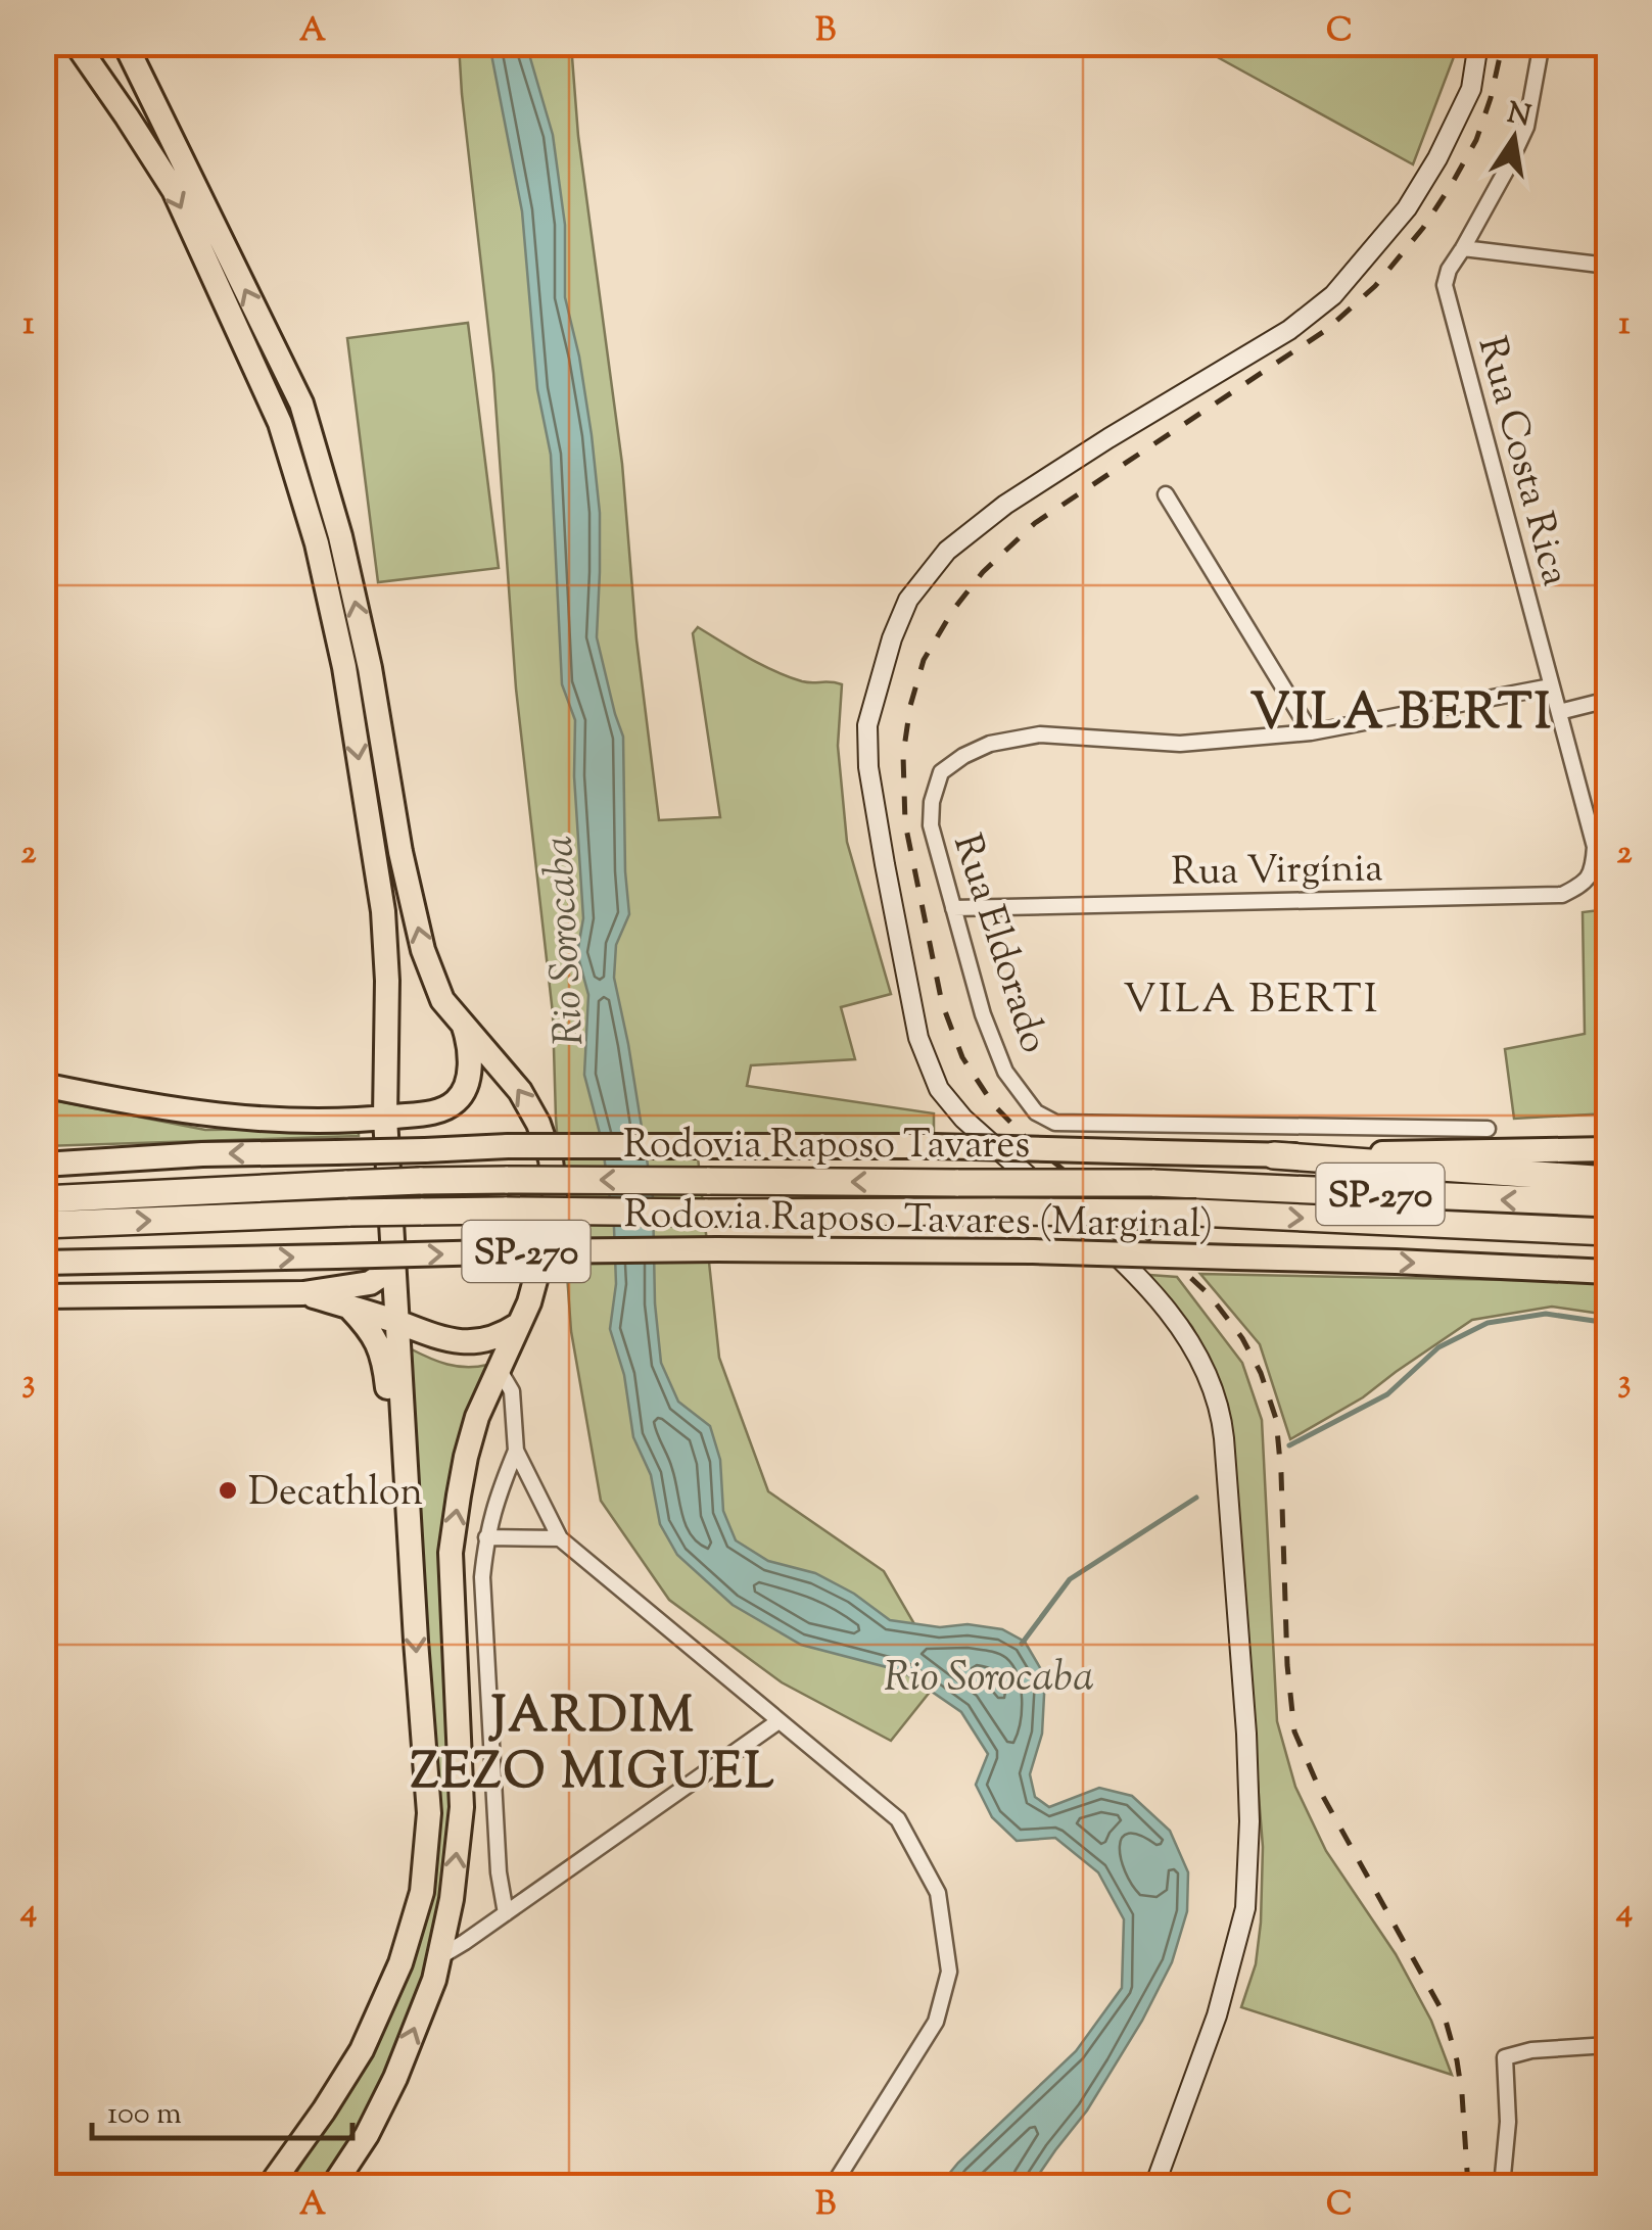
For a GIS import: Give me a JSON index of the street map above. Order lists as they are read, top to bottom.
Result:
{
  "streets": {
    "highway": ["Rodovia Raposo Tavares", "SP-270", "Rodovia Raposo Tavares (Marginal)"],
    "street": ["Rua Costa Rica", "Rua Virgínia", "Rua Eldorado"]
  },
  "crossings": [
    ["Rua Costa Rica", "Rua Virgínia"],
    ["Rua Costa Rica", "Rua Eldorado"],
    ["Rua Virgínia", "Rua Eldorado"]
  ],
  "districts": ["VILA BERTI", "VILA BERTI", "JARDIM ZEZO MIGUEL"],
  "water": ["Rio Sorocaba"],
  "places": ["Decathlon"],
  "scale_bar": "100 m",
  "north": "top",
  "grid": {
    "columns": ["A", "B", "C"],
    "rows": [
      "1",
      "2",
      "3",
      "4"
    ]
  }
}
